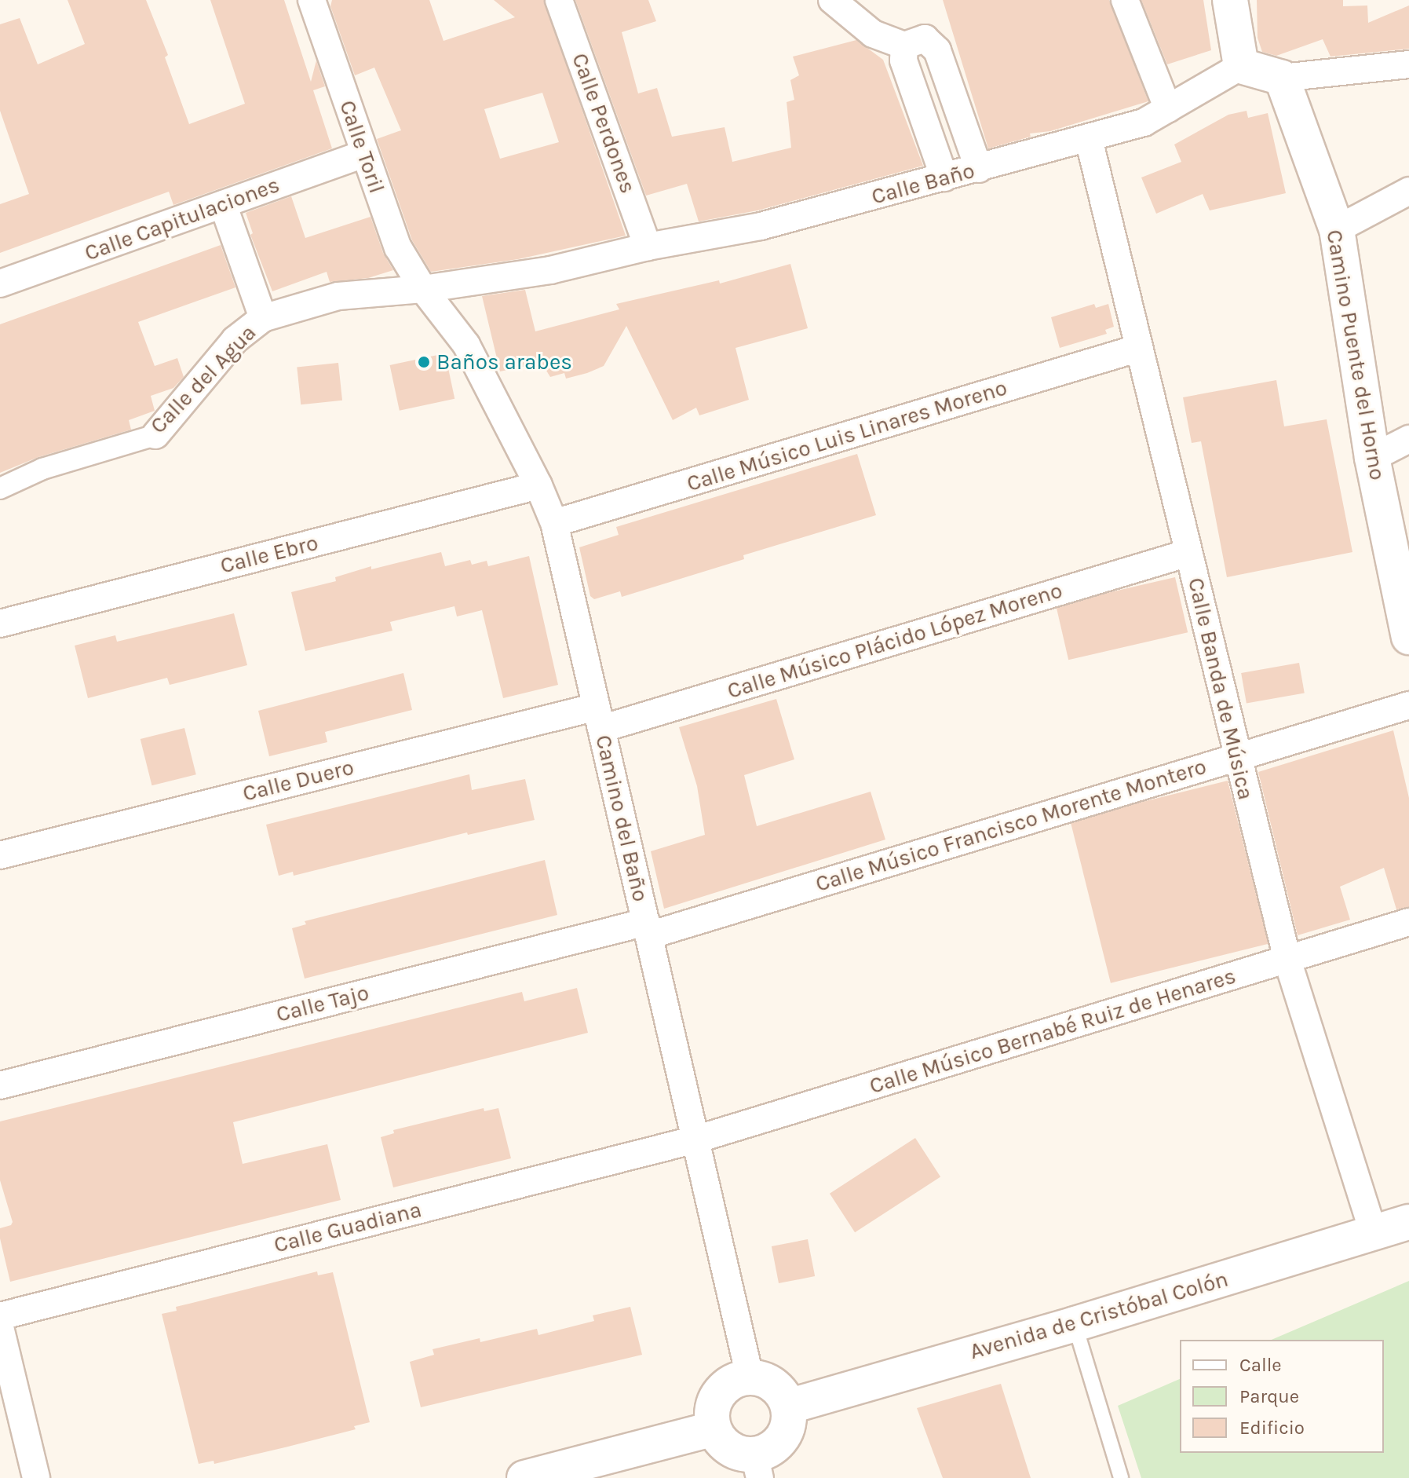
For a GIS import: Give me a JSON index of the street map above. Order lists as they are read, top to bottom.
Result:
{
  "streets": {
    "main road": ["Camino Puente del Horno", "Avenida de Cristóbal Colón"],
    "street": [
      "Calle Perdones",
      "Calle Toril",
      "Calle Baño",
      "Calle Capitulaciones",
      "Calle del Agua",
      "Calle Músico Luis Linares Moreno",
      "Calle Ebro",
      "Calle Músico Plácido López Moreno",
      "Calle Banda de Música",
      "Calle Duero",
      "Camino del Baño",
      "Calle Músico Francisco Morente Montero",
      "Calle Tajo",
      "Calle Músico Bernabé Ruiz de Henares",
      "Calle Guadiana"
    ]
  },
  "crossings": [
    ["Calle Perdones", "Calle Baño"],
    ["Calle Toril", "Calle Baño"],
    ["Calle Toril", "Calle Capitulaciones"],
    ["Calle Toril", "Calle del Agua"],
    ["Calle Toril", "Camino del Baño"],
    ["Calle Baño", "Calle del Agua"],
    ["Calle Baño", "Calle Banda de Música"],
    ["Calle Baño", "Camino del Baño"],
    ["Calle Capitulaciones", "Calle del Agua"],
    ["Calle del Agua", "Camino del Baño"],
    ["Calle Músico Luis Linares Moreno", "Calle Banda de Música"],
    ["Calle Músico Luis Linares Moreno", "Camino del Baño"],
    ["Calle Ebro", "Camino del Baño"],
    ["Calle Músico Plácido López Moreno", "Calle Banda de Música"],
    ["Calle Músico Plácido López Moreno", "Calle Duero"],
    ["Calle Músico Plácido López Moreno", "Camino del Baño"],
    ["Calle Banda de Música", "Calle Músico Francisco Morente Montero"],
    ["Calle Banda de Música", "Calle Músico Bernabé Ruiz de Henares"],
    ["Calle Banda de Música", "Avenida de Cristóbal Colón"],
    ["Calle Duero", "Camino del Baño"],
    ["Camino del Baño", "Calle Músico Francisco Morente Montero"],
    ["Camino del Baño", "Calle Tajo"],
    ["Camino del Baño", "Calle Músico Bernabé Ruiz de Henares"],
    ["Camino del Baño", "Calle Guadiana"],
    ["Camino del Baño", "Avenida de Cristóbal Colón"],
    ["Calle Músico Francisco Morente Montero", "Calle Tajo"],
    ["Calle Músico Bernabé Ruiz de Henares", "Calle Guadiana"]
  ],
  "places": ["Baños arabes"],
  "legend": ["Calle", "Parque", "Edificio"]
}
